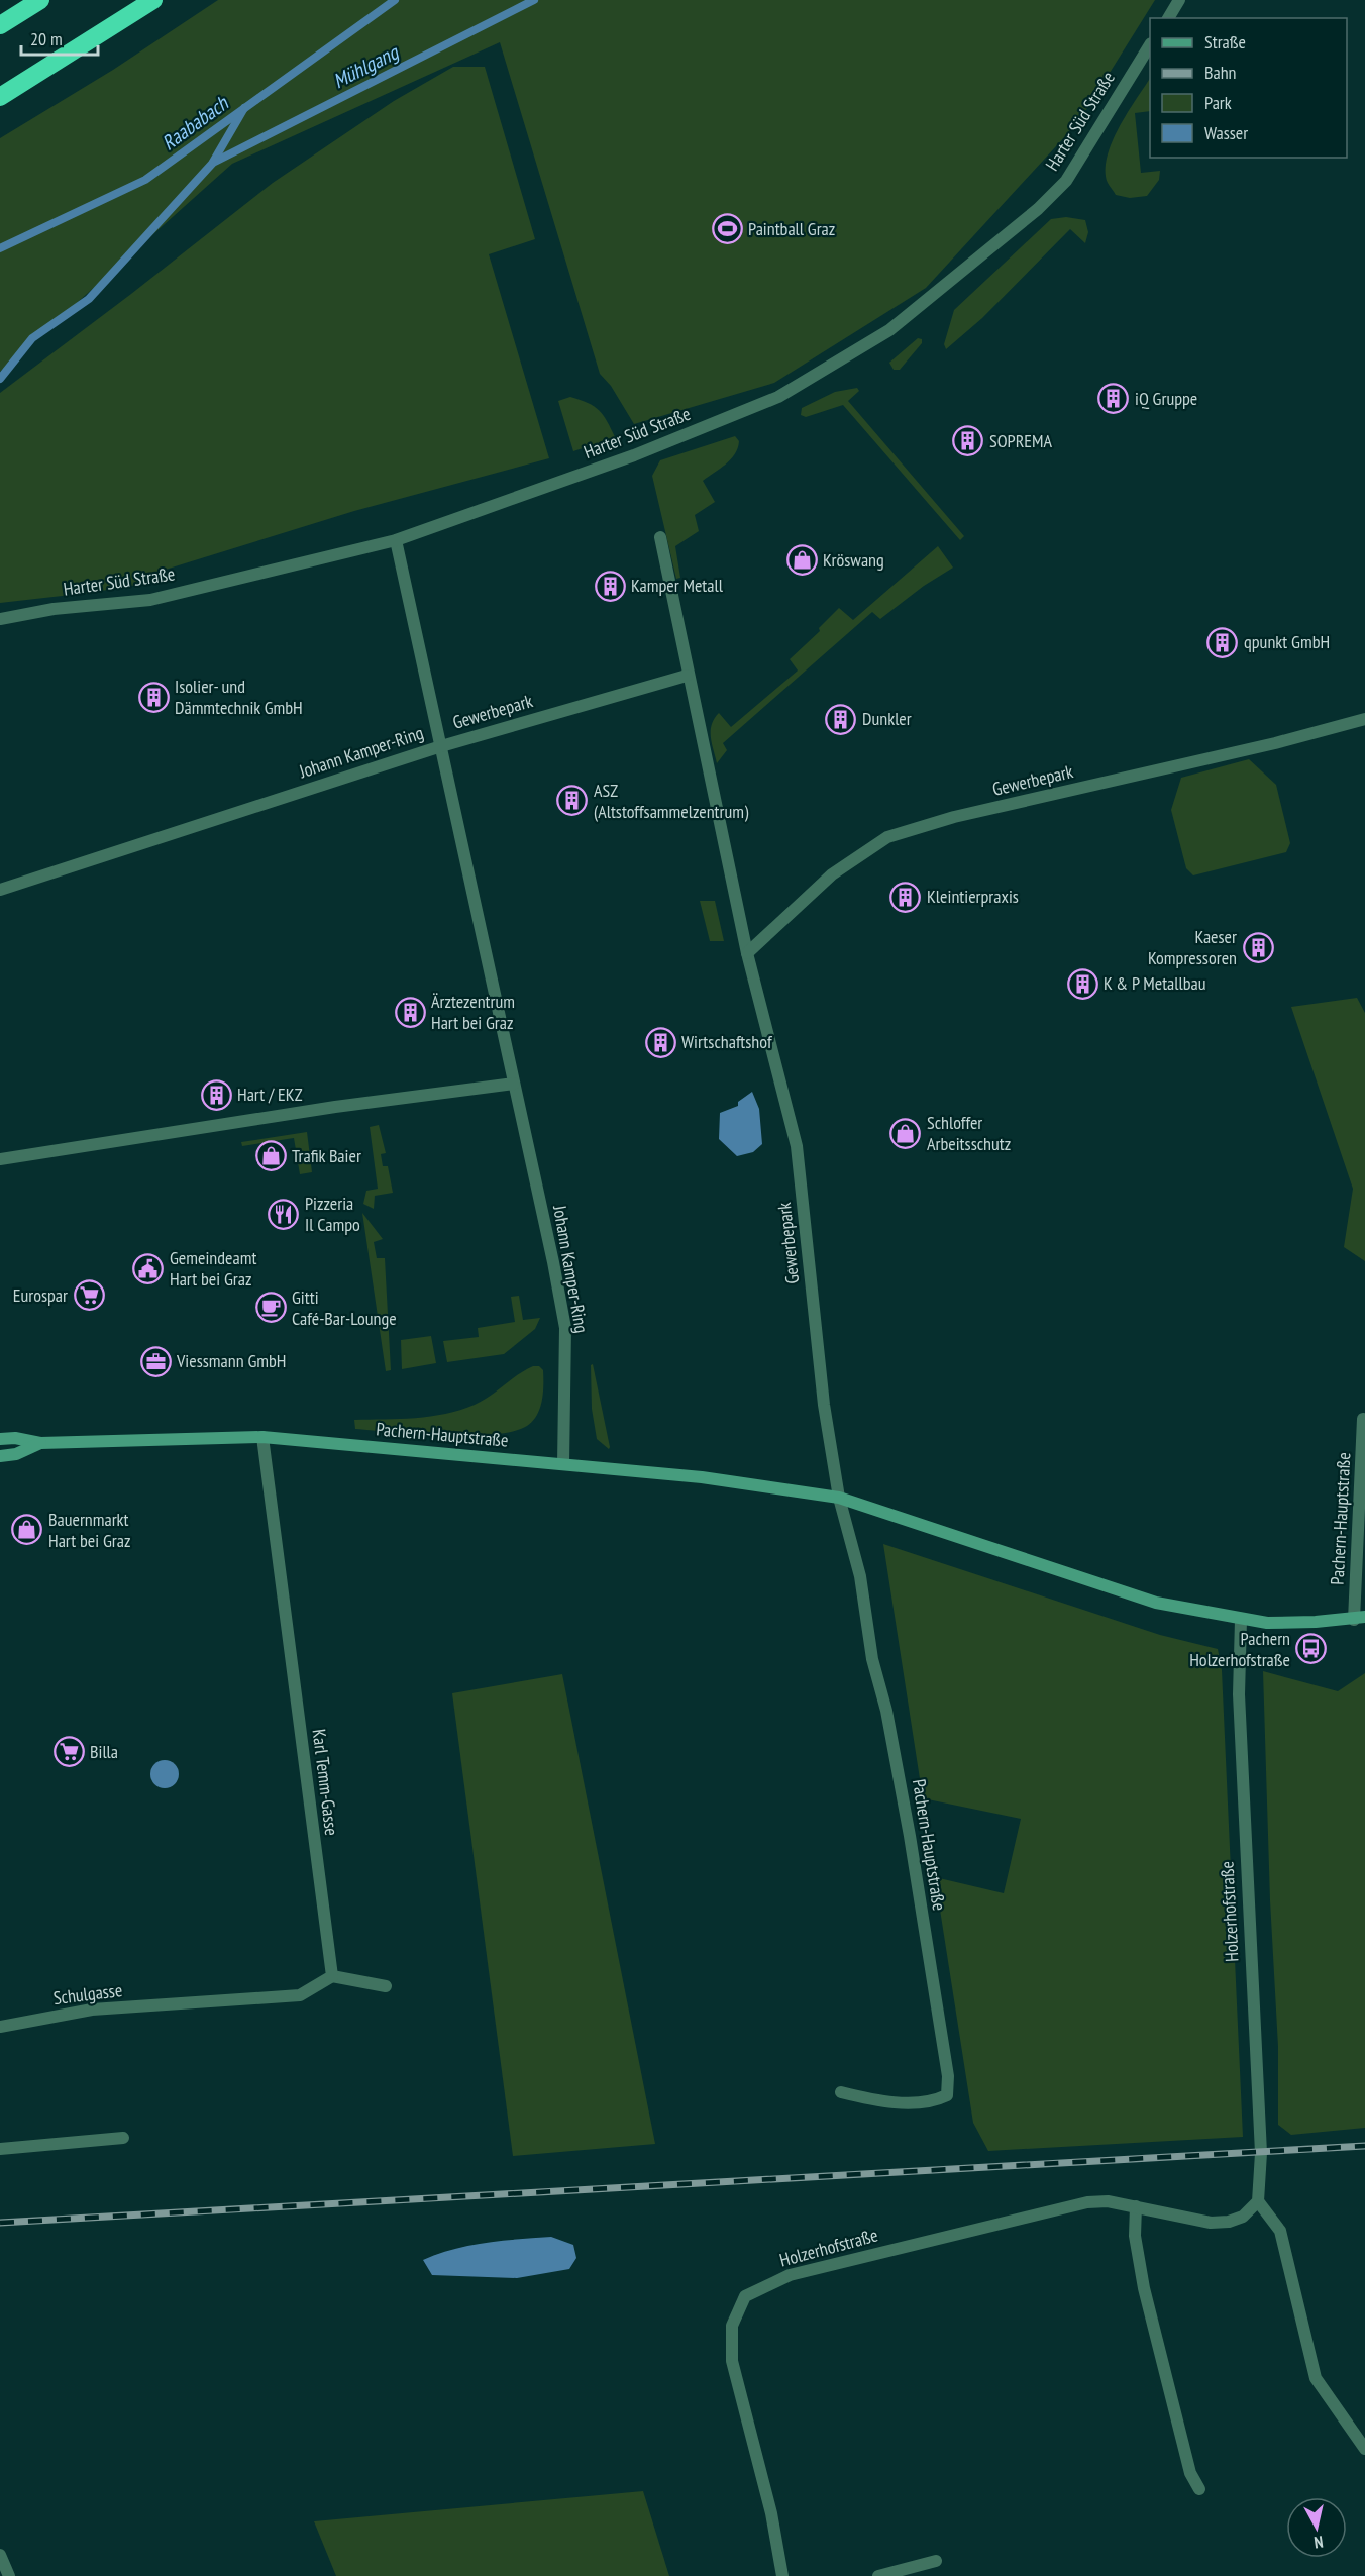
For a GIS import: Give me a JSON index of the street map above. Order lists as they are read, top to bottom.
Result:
{
  "streets": {
    "main road": ["Pachern-Hauptstraße"],
    "street": [
      "Harter Süd Straße",
      "Gewerbepark",
      "Johann Kamper-Ring",
      "Karl Temm-Gasse",
      "Holzerhofstraße",
      "Schulgasse"
    ]
  },
  "crossings": [
    ["Harter Süd Straße", "Gewerbepark"],
    ["Gewerbepark", "Johann Kamper-Ring"],
    ["Gewerbepark", "Pachern-Hauptstraße"],
    ["Johann Kamper-Ring", "Pachern-Hauptstraße"],
    ["Pachern-Hauptstraße", "Karl Temm-Gasse"],
    ["Pachern-Hauptstraße", "Holzerhofstraße"],
    ["Karl Temm-Gasse", "Schulgasse"]
  ],
  "water": ["Mühlgang", "Raababach"],
  "places": {
    "sports": ["Paintball Graz"],
    "building": [
      "iQ Gruppe",
      "SOPREMA",
      "Kamper Metall",
      "qpunkt GmbH",
      "Isolier- und Dämmtechnik GmbH",
      "Dunkler",
      "ASZ (Altstoffsammelzentrum)",
      "Kleintierpraxis",
      "Kaeser Kompressoren",
      "K & P Metallbau",
      "Ärztezentrum Hart bei Graz",
      "Wirtschaftshof",
      "Hart / EKZ"
    ],
    "shop": [
      "Kröswang",
      "Schloffer Arbeitsschutz",
      "Trafik Baier",
      "Bauernmarkt Hart bei Graz"
    ],
    "restaurant": ["Pizzeria Il Campo"],
    "public building": ["Gemeindeamt Hart bei Graz"],
    "supermarket": ["Eurospar", "Billa"],
    "cafe": ["Gitti Café-Bar-Lounge"],
    "office": ["Viessmann GmbH"],
    "bus stop": ["Pachern Holzerhofstraße"]
  },
  "legend": [
    "Straße",
    "Bahn",
    "Park",
    "Wasser"
  ],
  "scale_bar": "20 m",
  "north": "bottom"
}
